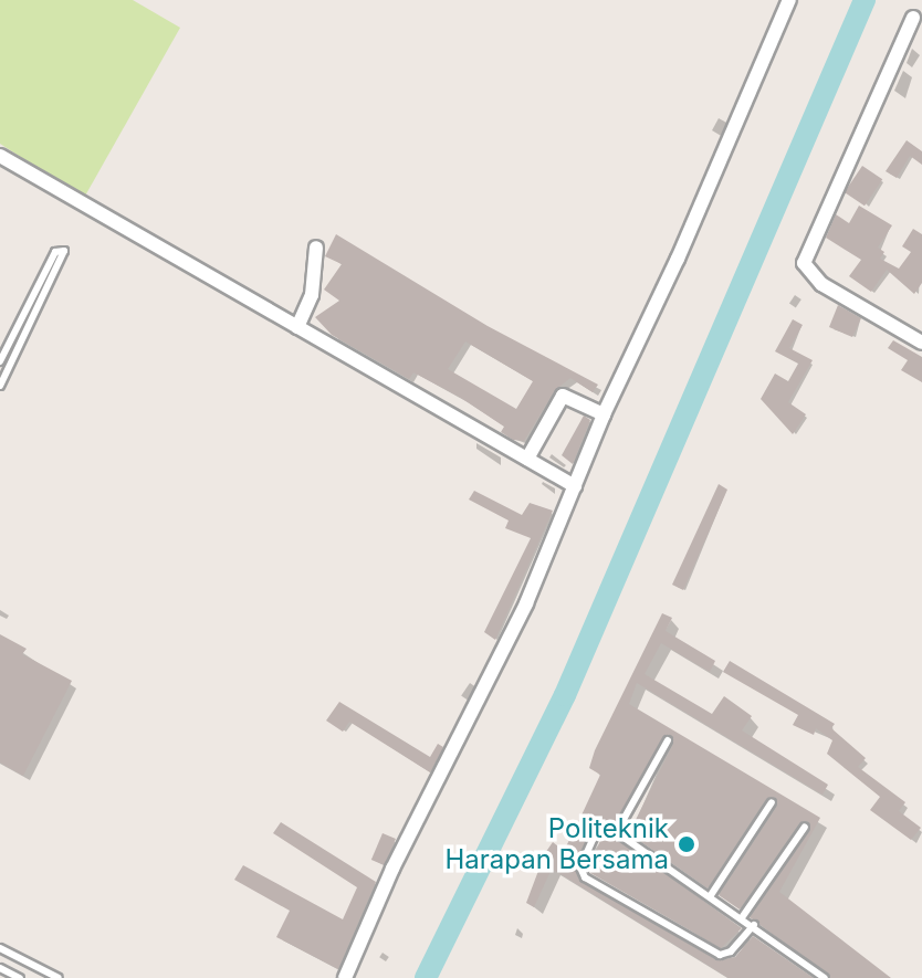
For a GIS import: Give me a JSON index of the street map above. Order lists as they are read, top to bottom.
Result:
{
  "places": ["Politeknik Harapan Bersama"]
}
